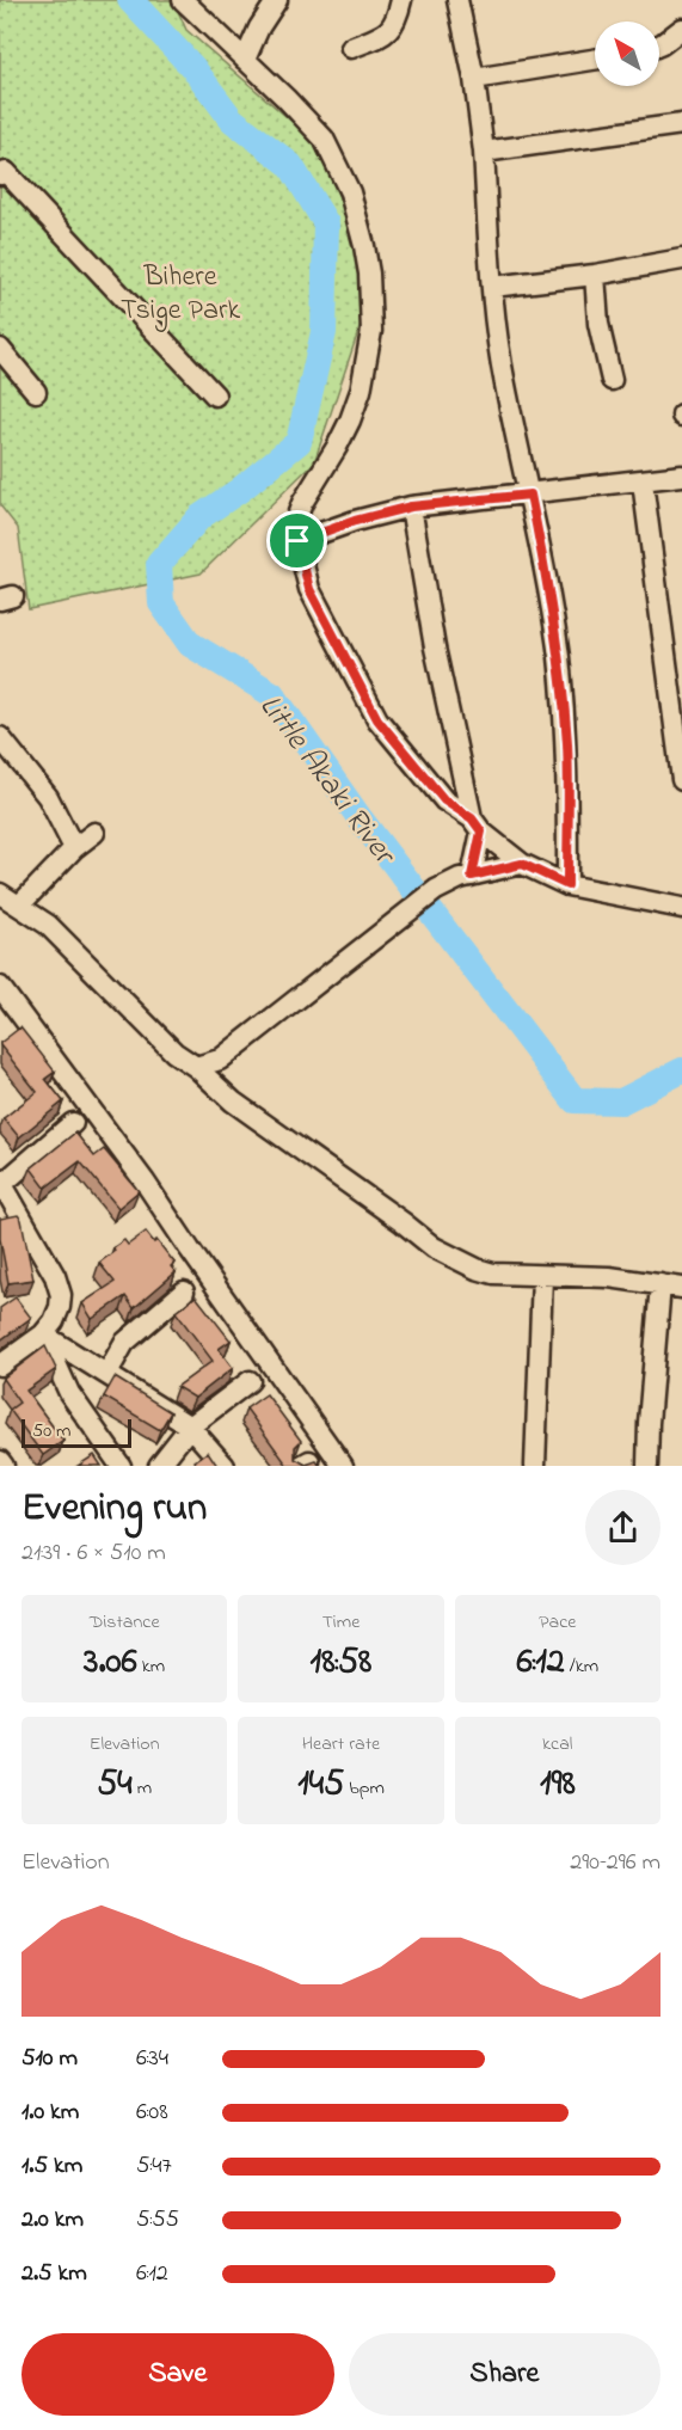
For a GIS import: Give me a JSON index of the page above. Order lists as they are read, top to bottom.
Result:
{
  "water": ["Little Akaki River"],
  "parks": ["Bihere Tsige Park"],
  "scale_bar": "50 m",
  "north": "top left",
  "page": {
    "scale": "50 m",
    "heading": ["Evening run", "21:39 · 6 × 510 m"],
    "stats": [
      ["Distance", "3.06 km"],
      ["Time", "18:58"],
      ["Pace", "6:12 /km"],
      ["Elevation", "54 m"],
      ["Heart rate", "145 bpm"],
      ["kcal", "198"]
    ],
    "chart": ["Elevation", "290–296 m"],
    "list": [
      {
        "name": "510 m",
        "note": "6:34"
      },
      {
        "name": "1.0 km",
        "note": "6:08"
      },
      {
        "name": "1.5 km",
        "note": "5:47"
      },
      {
        "name": "2.0 km",
        "note": "5:55"
      },
      {
        "name": "2.5 km",
        "note": "6:12"
      }
    ],
    "buttons": ["Save", "Share"]
  }
}
